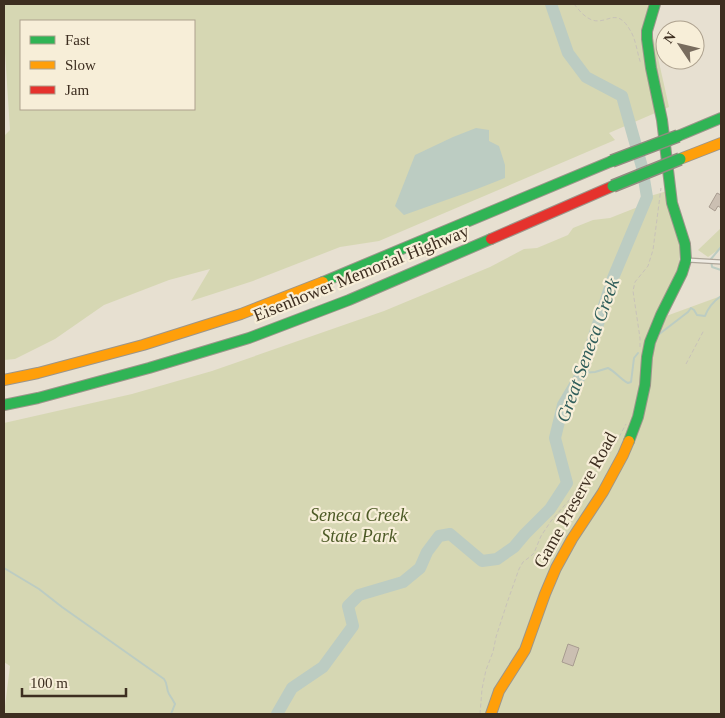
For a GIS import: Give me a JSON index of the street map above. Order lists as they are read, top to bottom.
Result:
{
  "streets": {
    "main road": ["Eisenhower Memorial Highway", "Game Preserve Road"]
  },
  "water": ["Great Seneca Creek"],
  "parks": ["Seneca Creek State Park"],
  "legend": ["Fast", "Slow", "Jam"],
  "scale_bar": "100 m",
  "north": "top left"
}
